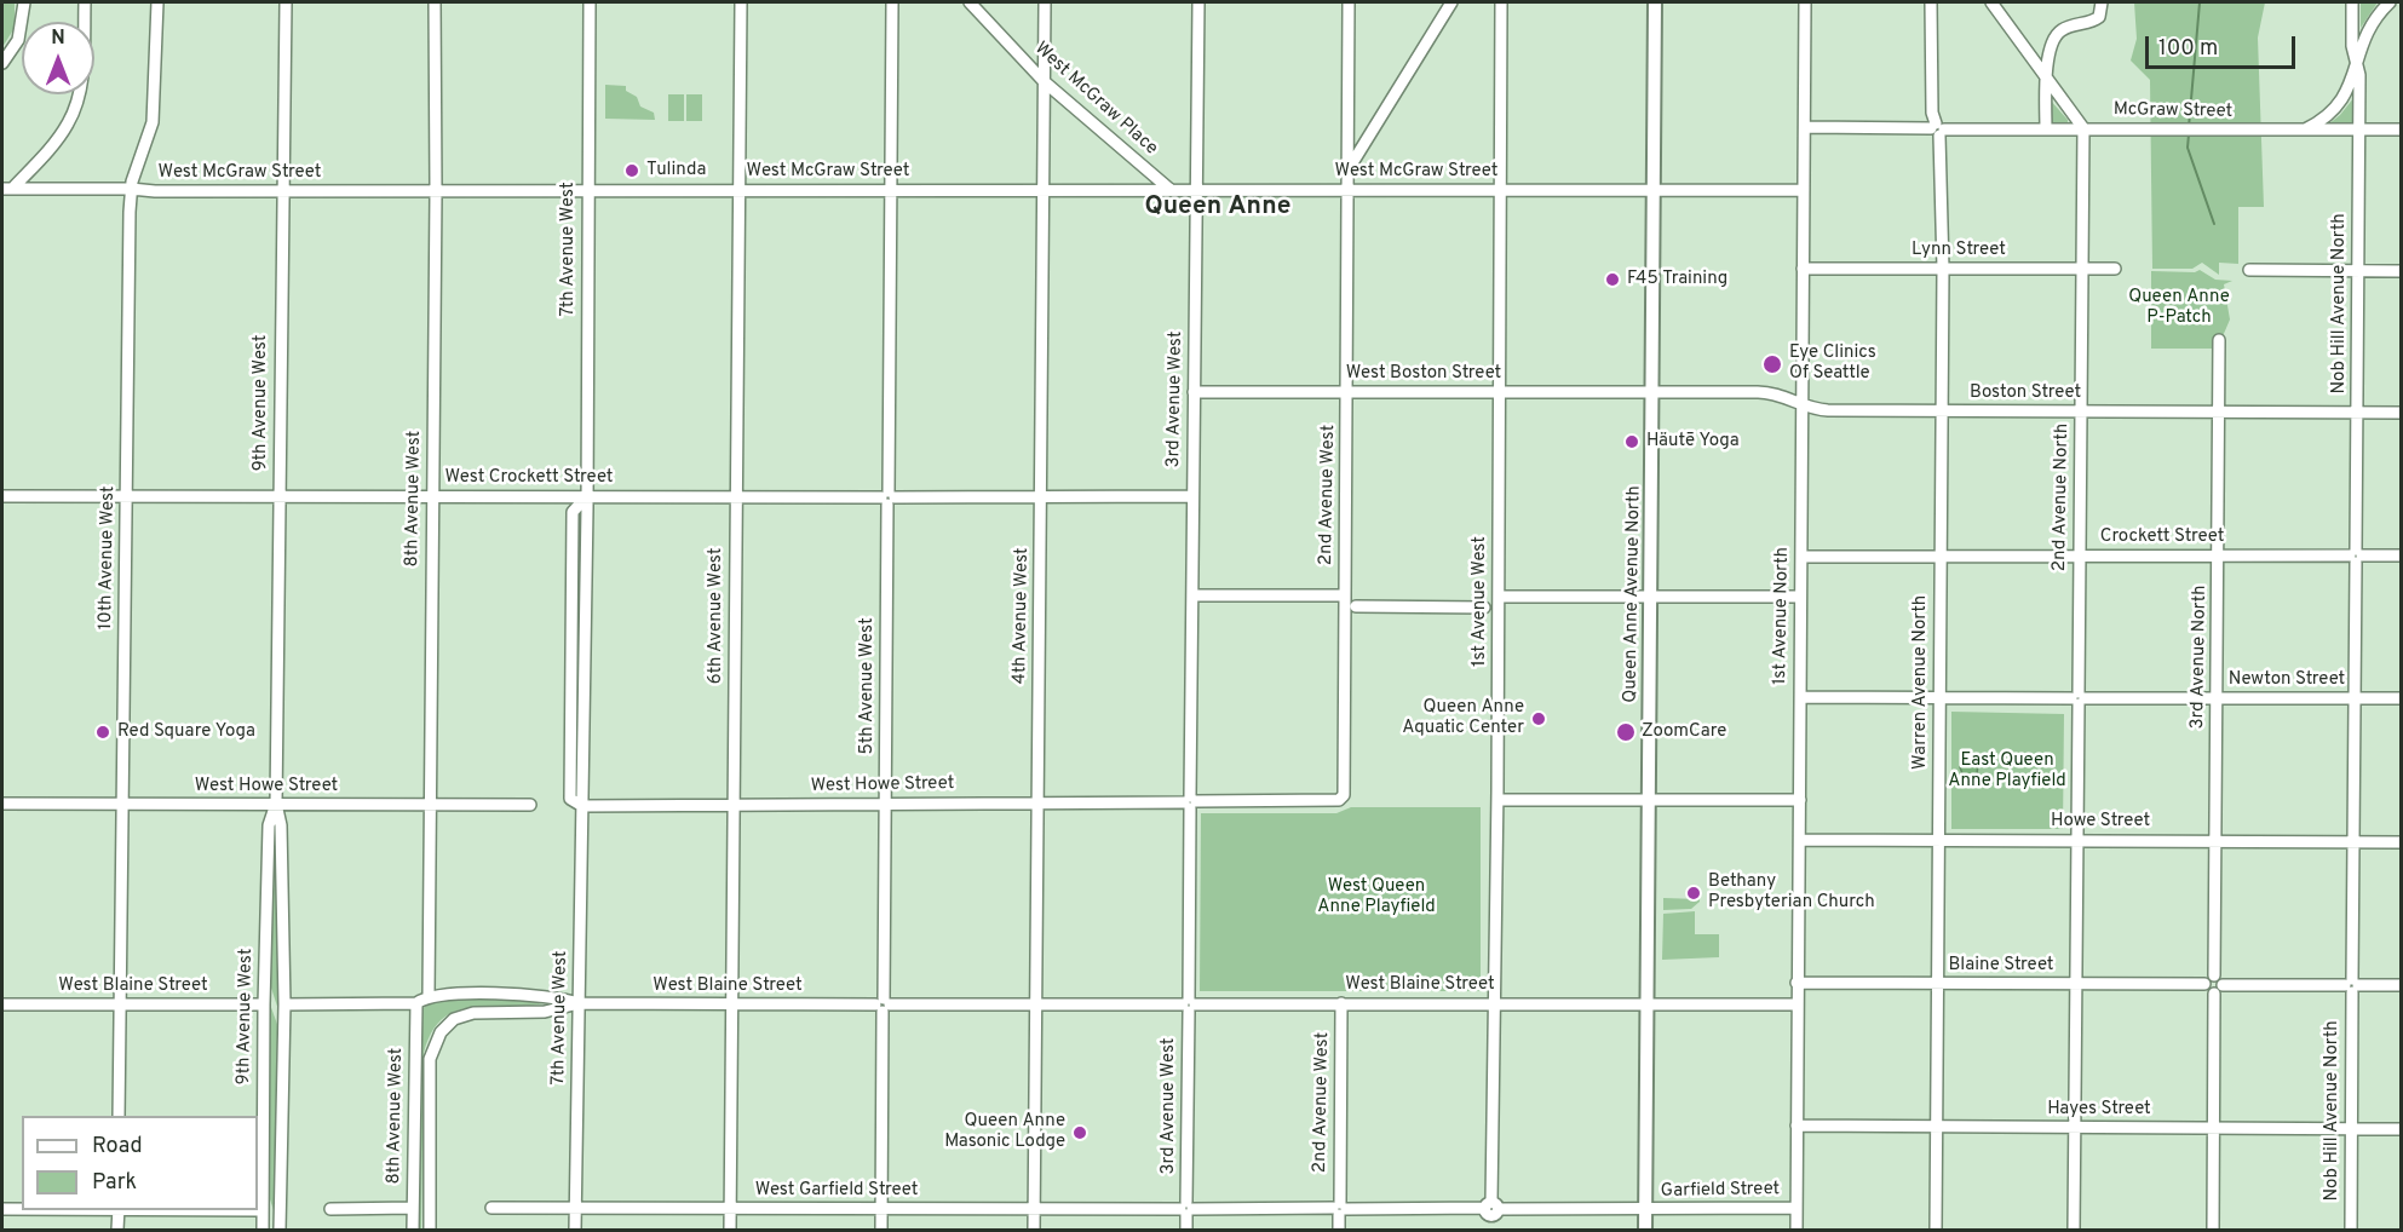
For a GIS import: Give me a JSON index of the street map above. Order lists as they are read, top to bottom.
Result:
{
  "streets": {
    "main road": ["Queen Anne Avenue North"],
    "street": [
      "West McGraw Place",
      "McGraw Street",
      "West McGraw Street",
      "7th Avenue West",
      "Lynn Street",
      "Nob Hill Avenue North",
      "West Boston Street",
      "Boston Street",
      "3rd Avenue West",
      "9th Avenue West",
      "West Crockett Street",
      "2nd Avenue West",
      "2nd Avenue North",
      "8th Avenue West",
      "Crockett Street",
      "10th Avenue West",
      "1st Avenue West",
      "6th Avenue West",
      "4th Avenue West",
      "1st Avenue North",
      "3rd Avenue North",
      "Newton Street",
      "Warren Avenue North",
      "5th Avenue West",
      "West Howe Street",
      "Howe Street",
      "Blaine Street",
      "West Blaine Street",
      "Hayes Street",
      "West Garfield Street",
      "Garfield Street"
    ]
  },
  "crossings": [
    ["West McGraw Place", "West McGraw Street"],
    ["West McGraw Place", "4th Avenue West"],
    ["McGraw Street", "Nob Hill Avenue North"],
    ["McGraw Street", "2nd Avenue North"],
    ["McGraw Street", "1st Avenue North"],
    ["McGraw Street", "Warren Avenue North"],
    ["West McGraw Street", "7th Avenue West"],
    ["West McGraw Street", "3rd Avenue West"],
    ["West McGraw Street", "9th Avenue West"],
    ["West McGraw Street", "2nd Avenue West"],
    ["West McGraw Street", "8th Avenue West"],
    ["West McGraw Street", "10th Avenue West"],
    ["West McGraw Street", "Queen Anne Avenue North"],
    ["West McGraw Street", "1st Avenue West"],
    ["West McGraw Street", "6th Avenue West"],
    ["West McGraw Street", "4th Avenue West"],
    ["West McGraw Street", "5th Avenue West"],
    ["7th Avenue West", "West Crockett Street"],
    ["7th Avenue West", "West Howe Street"],
    ["7th Avenue West", "West Blaine Street"],
    ["7th Avenue West", "West Garfield Street"],
    ["Lynn Street", "2nd Avenue North"],
    ["Lynn Street", "1st Avenue North"],
    ["Lynn Street", "Warren Avenue North"],
    ["Nob Hill Avenue North", "Boston Street"],
    ["Nob Hill Avenue North", "Crockett Street"],
    ["Nob Hill Avenue North", "Newton Street"],
    ["Nob Hill Avenue North", "Howe Street"],
    ["Nob Hill Avenue North", "Hayes Street"],
    ["West Boston Street", "Boston Street"],
    ["West Boston Street", "3rd Avenue West"],
    ["West Boston Street", "2nd Avenue West"],
    ["West Boston Street", "Queen Anne Avenue North"],
    ["West Boston Street", "1st Avenue West"],
    ["Boston Street", "2nd Avenue North"],
    ["Boston Street", "Queen Anne Avenue North"],
    ["Boston Street", "1st Avenue North"],
    ["Boston Street", "3rd Avenue North"],
    ["Boston Street", "Warren Avenue North"],
    ["3rd Avenue West", "West Crockett Street"],
    ["3rd Avenue West", "West Howe Street"],
    ["3rd Avenue West", "West Blaine Street"],
    ["3rd Avenue West", "West Garfield Street"],
    ["9th Avenue West", "West Crockett Street"],
    ["9th Avenue West", "West Howe Street"],
    ["9th Avenue West", "West Blaine Street"],
    ["West Crockett Street", "8th Avenue West"],
    ["West Crockett Street", "10th Avenue West"],
    ["West Crockett Street", "6th Avenue West"],
    ["West Crockett Street", "4th Avenue West"],
    ["West Crockett Street", "5th Avenue West"],
    ["2nd Avenue West", "West Howe Street"],
    ["2nd Avenue West", "West Blaine Street"],
    ["2nd Avenue West", "West Garfield Street"],
    ["2nd Avenue North", "Crockett Street"],
    ["2nd Avenue North", "Newton Street"],
    ["2nd Avenue North", "Howe Street"],
    ["2nd Avenue North", "Blaine Street"],
    ["2nd Avenue North", "Hayes Street"],
    ["8th Avenue West", "West Howe Street"],
    ["8th Avenue West", "West Blaine Street"],
    ["Crockett Street", "1st Avenue North"],
    ["Crockett Street", "3rd Avenue North"],
    ["Crockett Street", "Warren Avenue North"],
    ["10th Avenue West", "West Howe Street"],
    ["10th Avenue West", "West Blaine Street"],
    ["Queen Anne Avenue North", "West Blaine Street"],
    ["Queen Anne Avenue North", "West Garfield Street"],
    ["Queen Anne Avenue North", "Garfield Street"],
    ["1st Avenue West", "West Blaine Street"],
    ["1st Avenue West", "West Garfield Street"],
    ["6th Avenue West", "West Howe Street"],
    ["6th Avenue West", "West Blaine Street"],
    ["6th Avenue West", "West Garfield Street"],
    ["4th Avenue West", "West Howe Street"],
    ["4th Avenue West", "West Blaine Street"],
    ["4th Avenue West", "West Garfield Street"],
    ["1st Avenue North", "Newton Street"],
    ["1st Avenue North", "Howe Street"],
    ["1st Avenue North", "Blaine Street"],
    ["1st Avenue North", "Hayes Street"],
    ["1st Avenue North", "Garfield Street"],
    ["3rd Avenue North", "Newton Street"],
    ["3rd Avenue North", "Howe Street"],
    ["3rd Avenue North", "Blaine Street"],
    ["3rd Avenue North", "Hayes Street"],
    ["Newton Street", "Warren Avenue North"],
    ["Warren Avenue North", "Howe Street"],
    ["Warren Avenue North", "Blaine Street"],
    ["Warren Avenue North", "Hayes Street"],
    ["5th Avenue West", "West Howe Street"],
    ["5th Avenue West", "West Blaine Street"],
    ["5th Avenue West", "West Garfield Street"],
    ["West Garfield Street", "Garfield Street"]
  ],
  "districts": ["Queen Anne"],
  "parks": ["Queen Anne P-Patch", "East Queen Anne Playfield", "West Queen Anne Playfield"],
  "places": [
    "Tulinda",
    "F45 Training",
    "Eye Clinics Of Seattle",
    "Häutē Yoga",
    "Queen Anne Aquatic Center",
    "Red Square Yoga",
    "ZoomCare",
    "Bethany Presbyterian Church",
    "Queen Anne Masonic Lodge"
  ],
  "legend": ["Road", "Park"],
  "scale_bar": "100 m",
  "north": "top"
}
